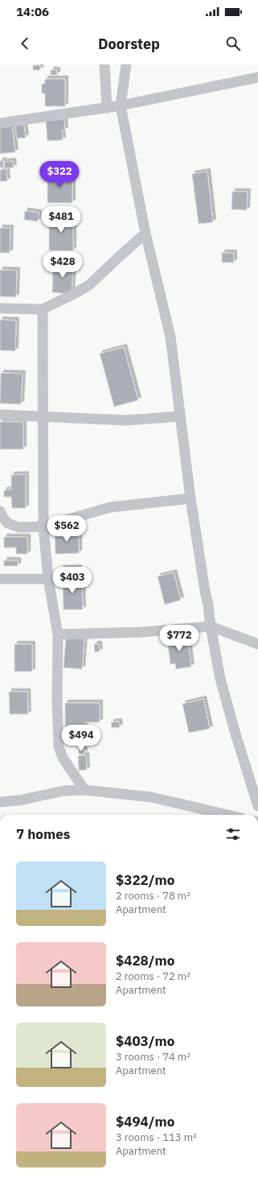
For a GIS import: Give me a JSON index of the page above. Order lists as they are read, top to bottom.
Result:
{
  "page": {
    "status": "14:06",
    "header": "Doorstep",
    "price": [
      "$322",
      "$481",
      "$428",
      "$562",
      "$403",
      "$772",
      "$494"
    ],
    "heading": "7 homes",
    "list": [
      {
        "name": "$322/mo",
        "note": "2 rooms · 78 m² · Apartment"
      },
      {
        "name": "$428/mo",
        "note": "2 rooms · 72 m² · Apartment"
      },
      {
        "name": "$403/mo",
        "note": "3 rooms · 74 m² · Apartment"
      },
      {
        "name": "$494/mo",
        "note": "3 rooms · 113 m² · Apartment"
      }
    ]
  }
}
